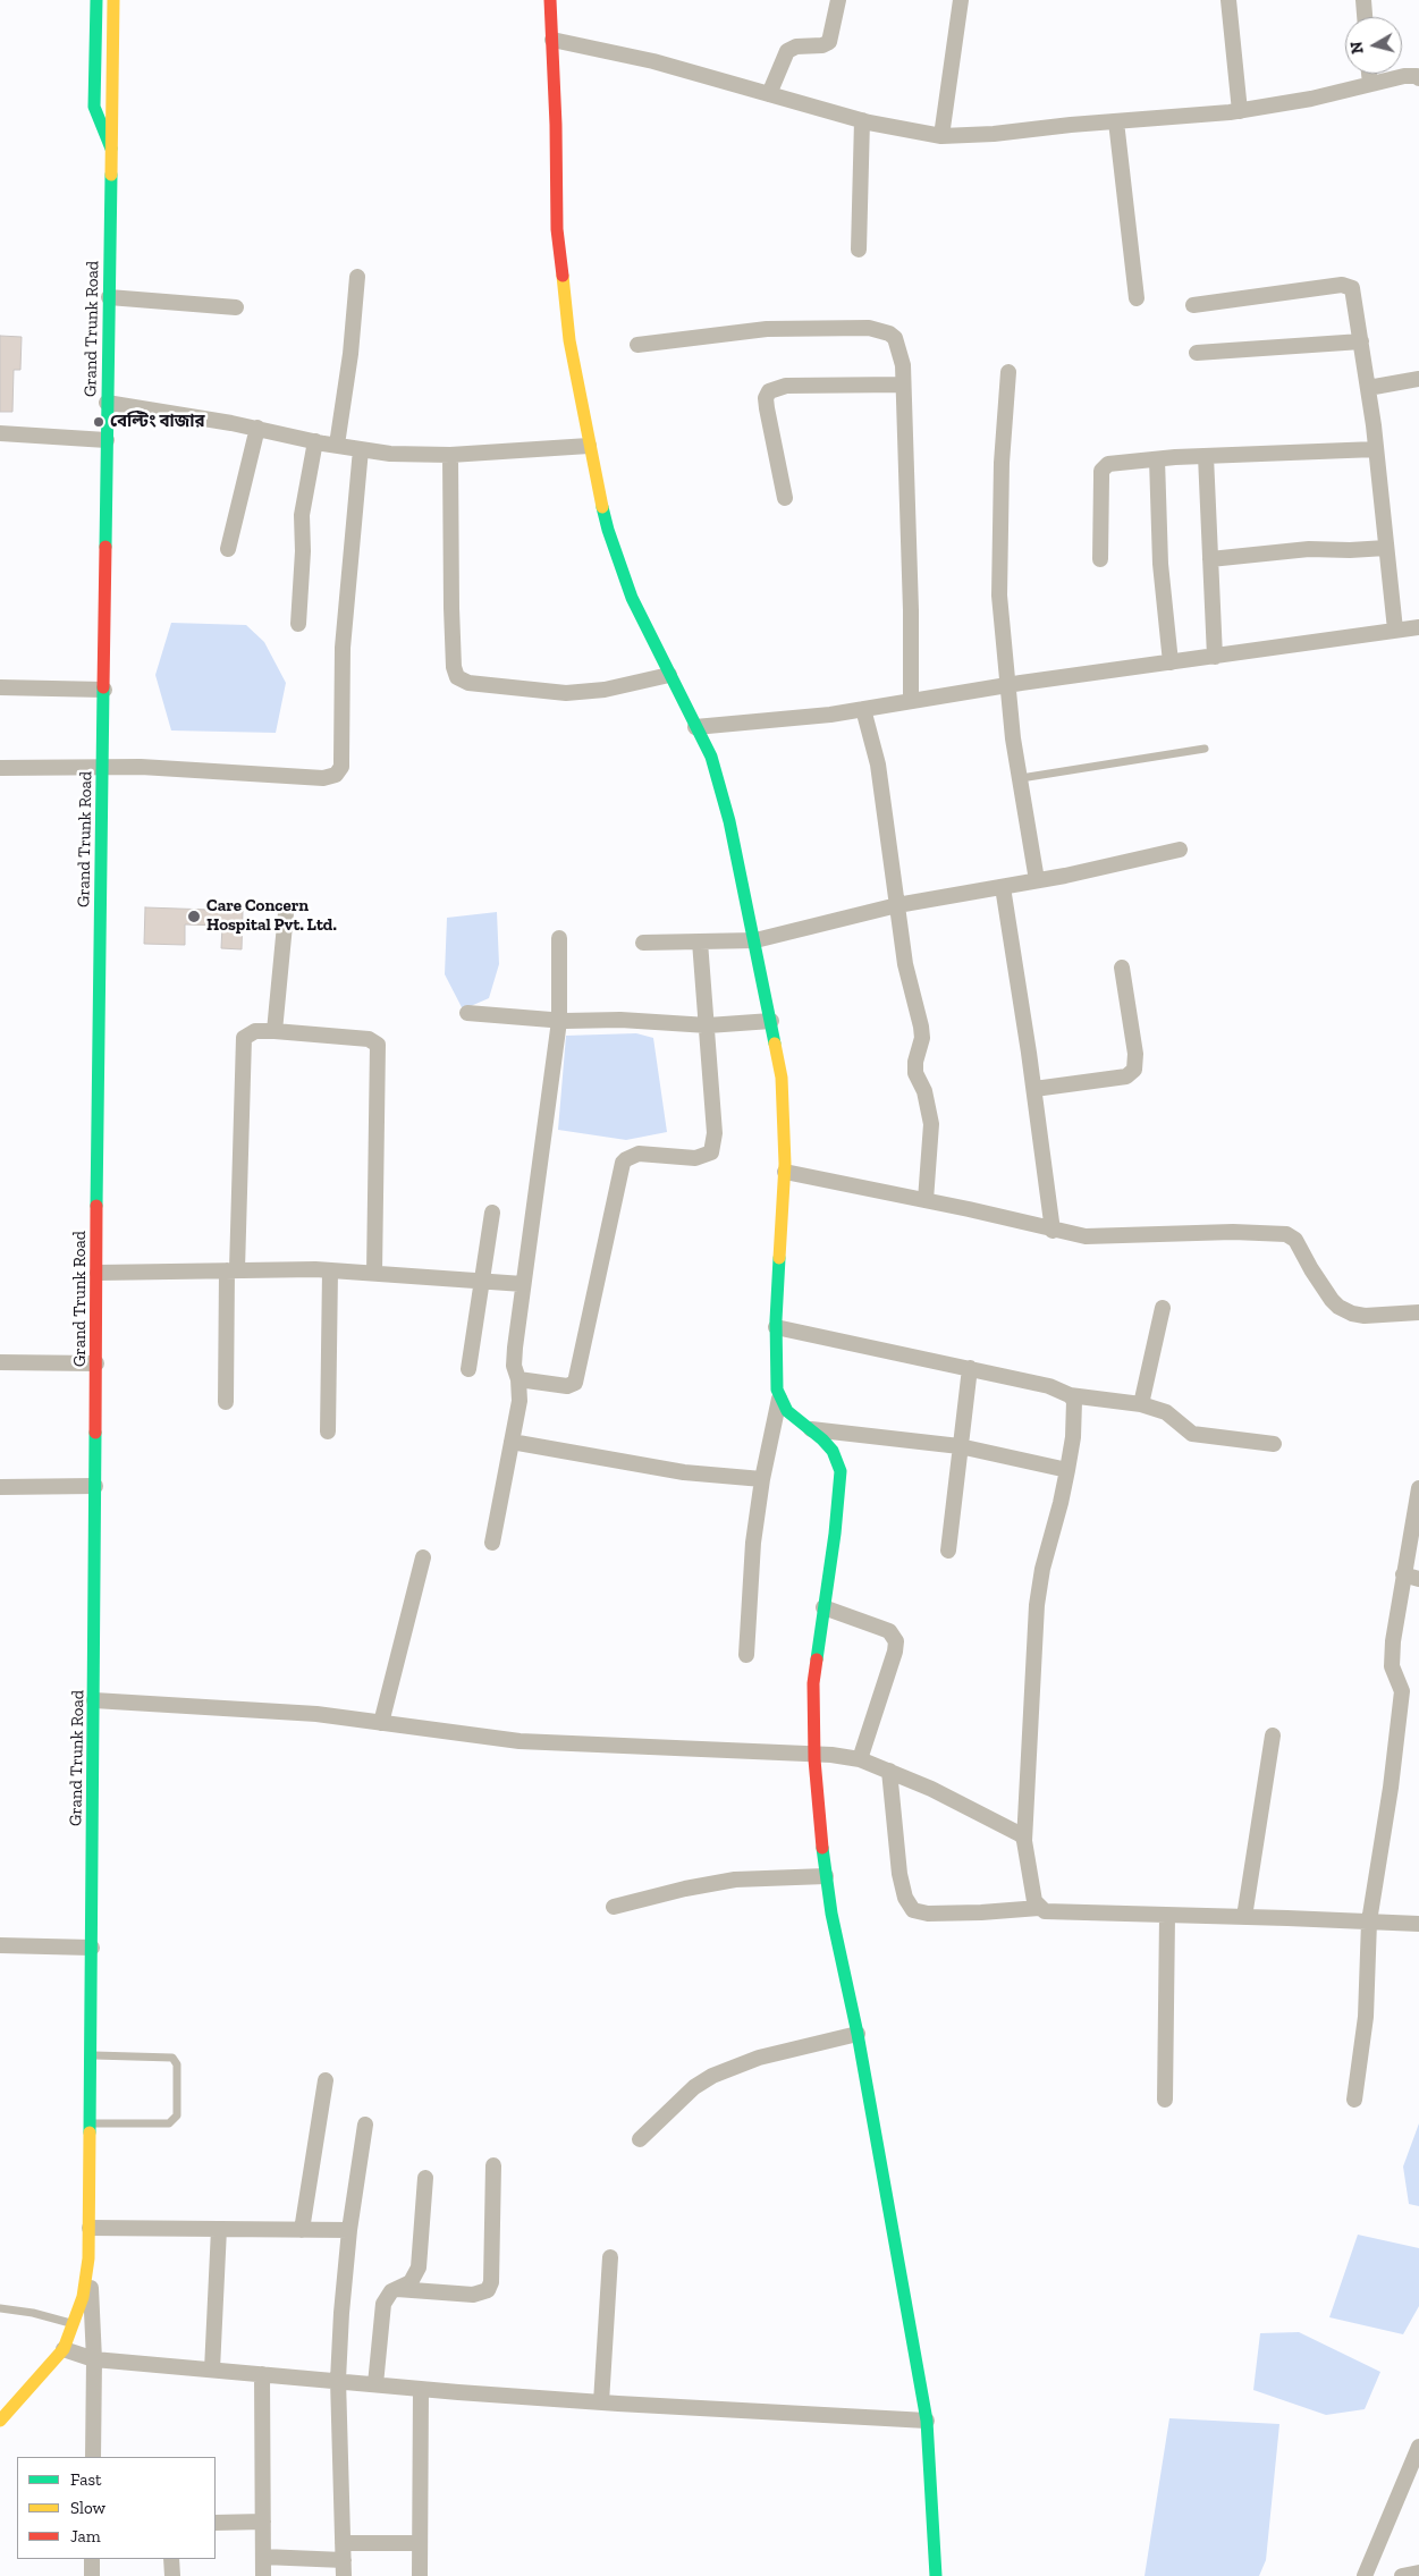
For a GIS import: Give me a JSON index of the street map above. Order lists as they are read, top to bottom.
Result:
{
  "streets": {
    "street": ["Grand Trunk Road"]
  },
  "places": ["বেল্টিং বাজার", "Care Concern Hospital Pvt. Ltd."],
  "legend": ["Fast", "Slow", "Jam"],
  "north": "left"
}
